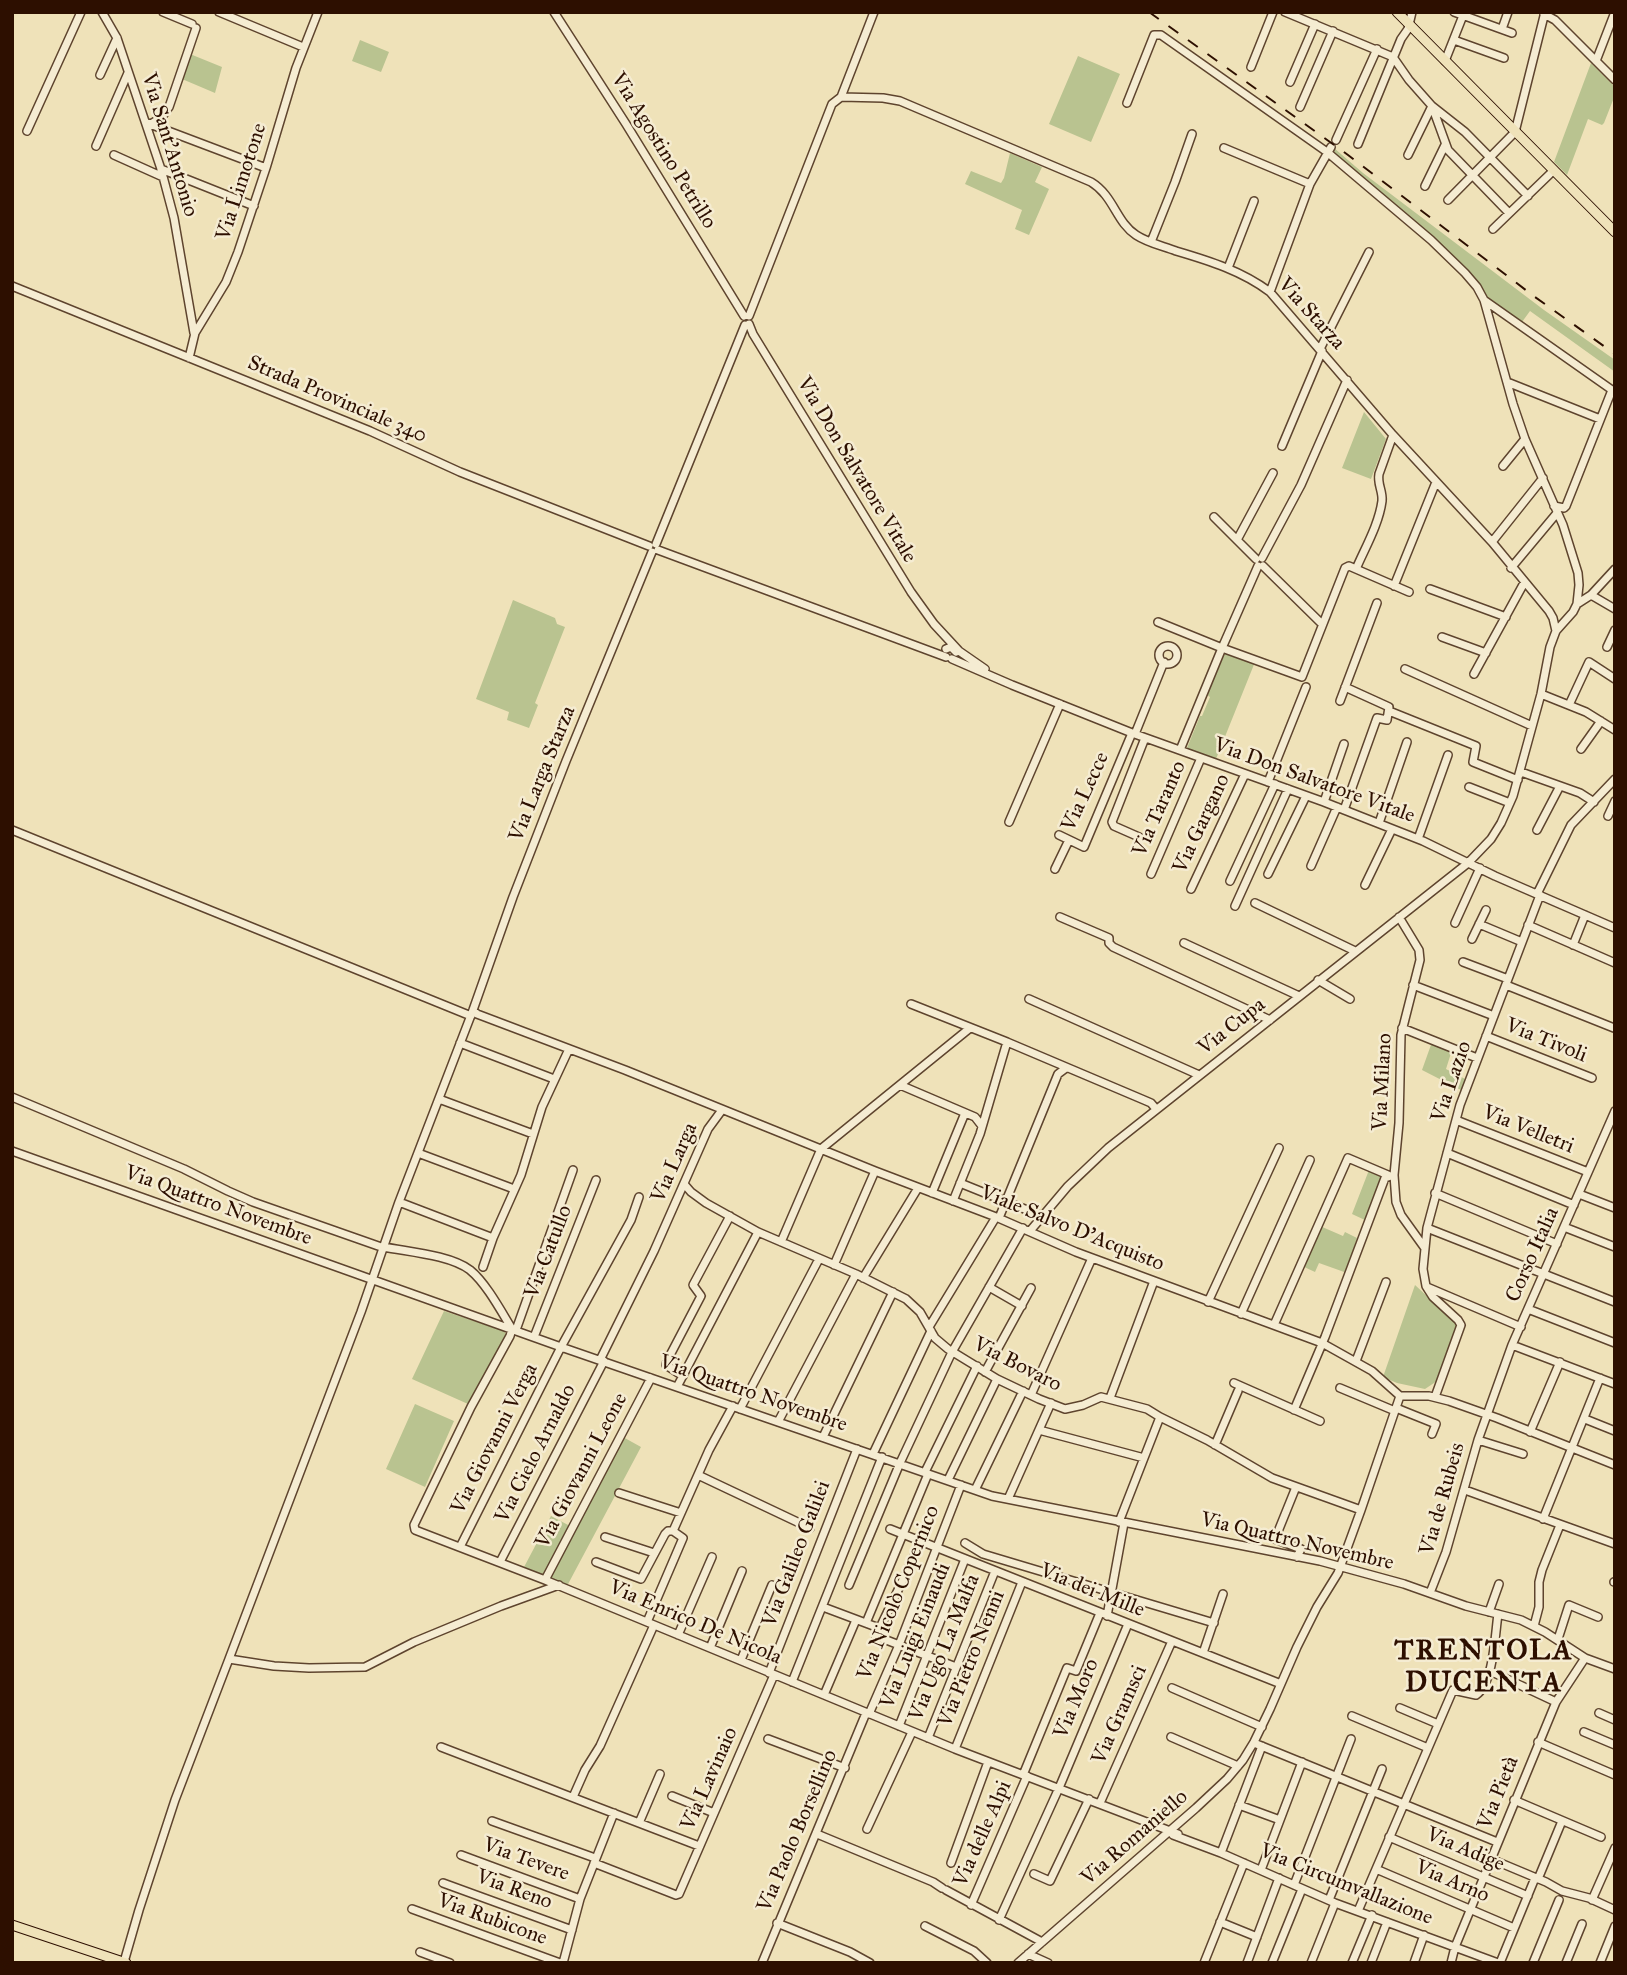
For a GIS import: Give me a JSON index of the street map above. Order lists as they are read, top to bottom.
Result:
{
  "streets": {
    "street": [
      "Via Sant'Antonio",
      "Via Agostino Petrillo",
      "Via Limotone",
      "Via Starza",
      "Strada Provinciale 340",
      "Via Don Salvatore Vitale",
      "Via Larga Starza",
      "Via Lecce",
      "Via Taranto",
      "Via Gargano",
      "Via Cupa",
      "Via Tivoli",
      "Via Milano",
      "Via Lazio",
      "Via Velletri",
      "Via Larga",
      "Via Quattro Novembre",
      "Viale Salvo D'Acquisto",
      "Via Catullo",
      "Corso Italia",
      "Via Bovaro",
      "Via Giovanni Verga",
      "Via Cielo Arnaldo",
      "Via Giovanni Leone",
      "Via de Rubeis",
      "Via Galileo Galilei",
      "Via dei Mille",
      "Via Nicolò Copernico",
      "Via Enrico De Nicola",
      "Via Luigi Einaudi",
      "Via Ugo La Malfa",
      "Via Pietro Nenni",
      "Via Moro",
      "Via Gramsci",
      "Via Lavinaio",
      "Via Pietà",
      "Via Paolo Borsellino",
      "Via delle Alpi",
      "Via Romaniello",
      "Via Adige",
      "Via Tevere",
      "Via Arno",
      "Via Circumvallazione",
      "Via Reno",
      "Via Rubicone"
    ]
  },
  "crossings": [
    ["Via Sant'Antonio", "Via Limotone"],
    ["Via Agostino Petrillo", "Via Don Salvatore Vitale"],
    ["Via Agostino Petrillo", "Via Larga Starza"],
    ["Via Limotone", "Strada Provinciale 340"],
    ["Via Starza", "Via Larga Starza"],
    ["Via Starza", "Via Cupa"],
    ["Strada Provinciale 340", "Via Don Salvatore Vitale"],
    ["Strada Provinciale 340", "Via Larga Starza"],
    ["Via Don Salvatore Vitale", "Via Larga Starza"],
    ["Via Don Salvatore Vitale", "Via Lecce"],
    ["Via Don Salvatore Vitale", "Via Taranto"],
    ["Via Don Salvatore Vitale", "Via Gargano"],
    ["Via Don Salvatore Vitale", "Via Cupa"],
    ["Via Don Salvatore Vitale", "Via Lazio"],
    ["Via Larga Starza", "Via Larga"],
    ["Via Larga Starza", "Via Quattro Novembre"],
    ["Via Cupa", "Via Milano"],
    ["Via Cupa", "Via Quattro Novembre"],
    ["Via Cupa", "Viale Salvo D'Acquisto"],
    ["Via Cupa", "Via Bovaro"],
    ["Via Tivoli", "Via Lazio"],
    ["Via Milano", "Via Lazio"],
    ["Via Lazio", "Via Velletri"],
    ["Via Velletri", "Corso Italia"],
    ["Via Larga", "Via Quattro Novembre"],
    ["Via Larga", "Viale Salvo D'Acquisto"],
    ["Via Larga", "Via Bovaro"],
    ["Via Larga", "Via Cielo Arnaldo"],
    ["Via Quattro Novembre", "Via Catullo"],
    ["Via Quattro Novembre", "Via Giovanni Verga"],
    ["Via Quattro Novembre", "Via Cielo Arnaldo"],
    ["Via Quattro Novembre", "Via Giovanni Leone"],
    ["Via Quattro Novembre", "Via de Rubeis"],
    ["Via Quattro Novembre", "Via Galileo Galilei"],
    ["Via Quattro Novembre", "Via Nicolò Copernico"],
    ["Via Quattro Novembre", "Via Enrico De Nicola"],
    ["Via Quattro Novembre", "Via Pietà"],
    ["Via Quattro Novembre", "Via Romaniello"],
    ["Viale Salvo D'Acquisto", "Via Romaniello"],
    ["Corso Italia", "Via de Rubeis"],
    ["Via Giovanni Verga", "Via Enrico De Nicola"],
    ["Via Cielo Arnaldo", "Via Enrico De Nicola"],
    ["Via Giovanni Leone", "Via Enrico De Nicola"],
    ["Via Galileo Galilei", "Via Enrico De Nicola"],
    ["Via Galileo Galilei", "Via Lavinaio"],
    ["Via dei Mille", "Via Nicolò Copernico"],
    ["Via dei Mille", "Via Luigi Einaudi"],
    ["Via dei Mille", "Via Ugo La Malfa"],
    ["Via dei Mille", "Via Pietro Nenni"],
    ["Via dei Mille", "Via Moro"],
    ["Via dei Mille", "Via Gramsci"],
    ["Via dei Mille", "Via delle Alpi"],
    ["Via dei Mille", "Via Romaniello"],
    ["Via Nicolò Copernico", "Via Enrico De Nicola"],
    ["Via Nicolò Copernico", "Via Paolo Borsellino"],
    ["Via Enrico De Nicola", "Via Luigi Einaudi"],
    ["Via Enrico De Nicola", "Via Ugo La Malfa"],
    ["Via Enrico De Nicola", "Via Pietro Nenni"],
    ["Via Enrico De Nicola", "Via Moro"],
    ["Via Enrico De Nicola", "Via Gramsci"],
    ["Via Enrico De Nicola", "Via Lavinaio"],
    ["Via Enrico De Nicola", "Via Paolo Borsellino"],
    ["Via Enrico De Nicola", "Via delle Alpi"],
    ["Via Enrico De Nicola", "Via Romaniello"],
    ["Via Enrico De Nicola", "Via Circumvallazione"],
    ["Via Pietà", "Via Adige"],
    ["Via Pietà", "Via Arno"],
    ["Via Pietà", "Via Circumvallazione"],
    ["Via Romaniello", "Via Circumvallazione"]
  ],
  "districts": ["TRENTOLA DUCENTA"]
}
